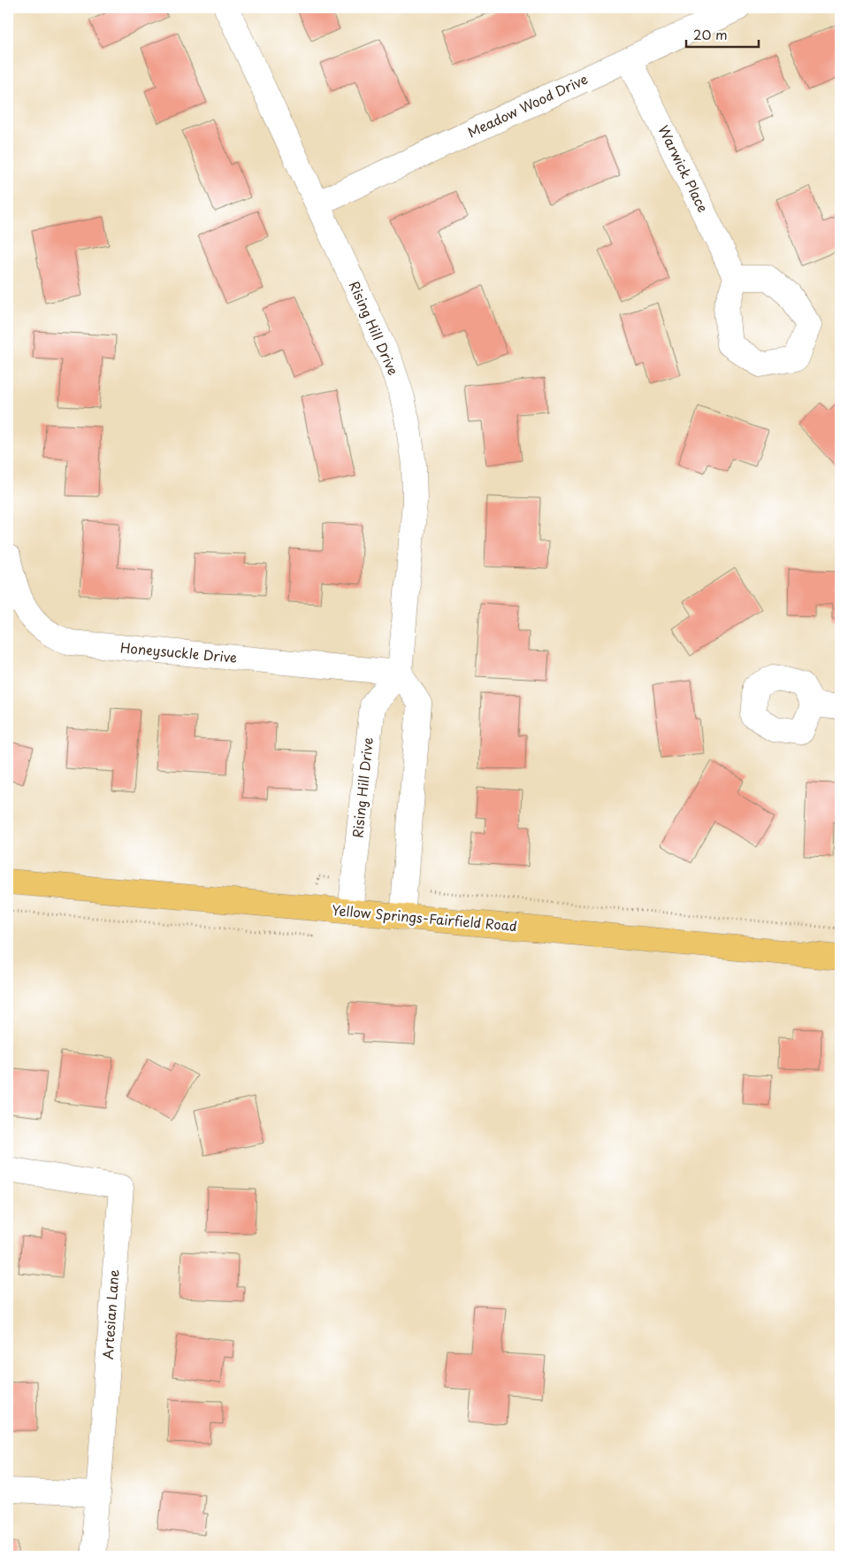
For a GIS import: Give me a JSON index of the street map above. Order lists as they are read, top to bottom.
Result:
{
  "streets": {
    "main road": ["Yellow Springs-Fairfield Road"],
    "street": [
      "Meadow Wood Drive",
      "Warwick Place",
      "Rising Hill Drive",
      "Honeysuckle Drive",
      "Artesian Lane"
    ]
  },
  "crossings": [
    ["Meadow Wood Drive", "Warwick Place"],
    ["Meadow Wood Drive", "Rising Hill Drive"],
    ["Rising Hill Drive", "Honeysuckle Drive"],
    ["Rising Hill Drive", "Yellow Springs-Fairfield Road"]
  ],
  "scale_bar": "20 m"
}
